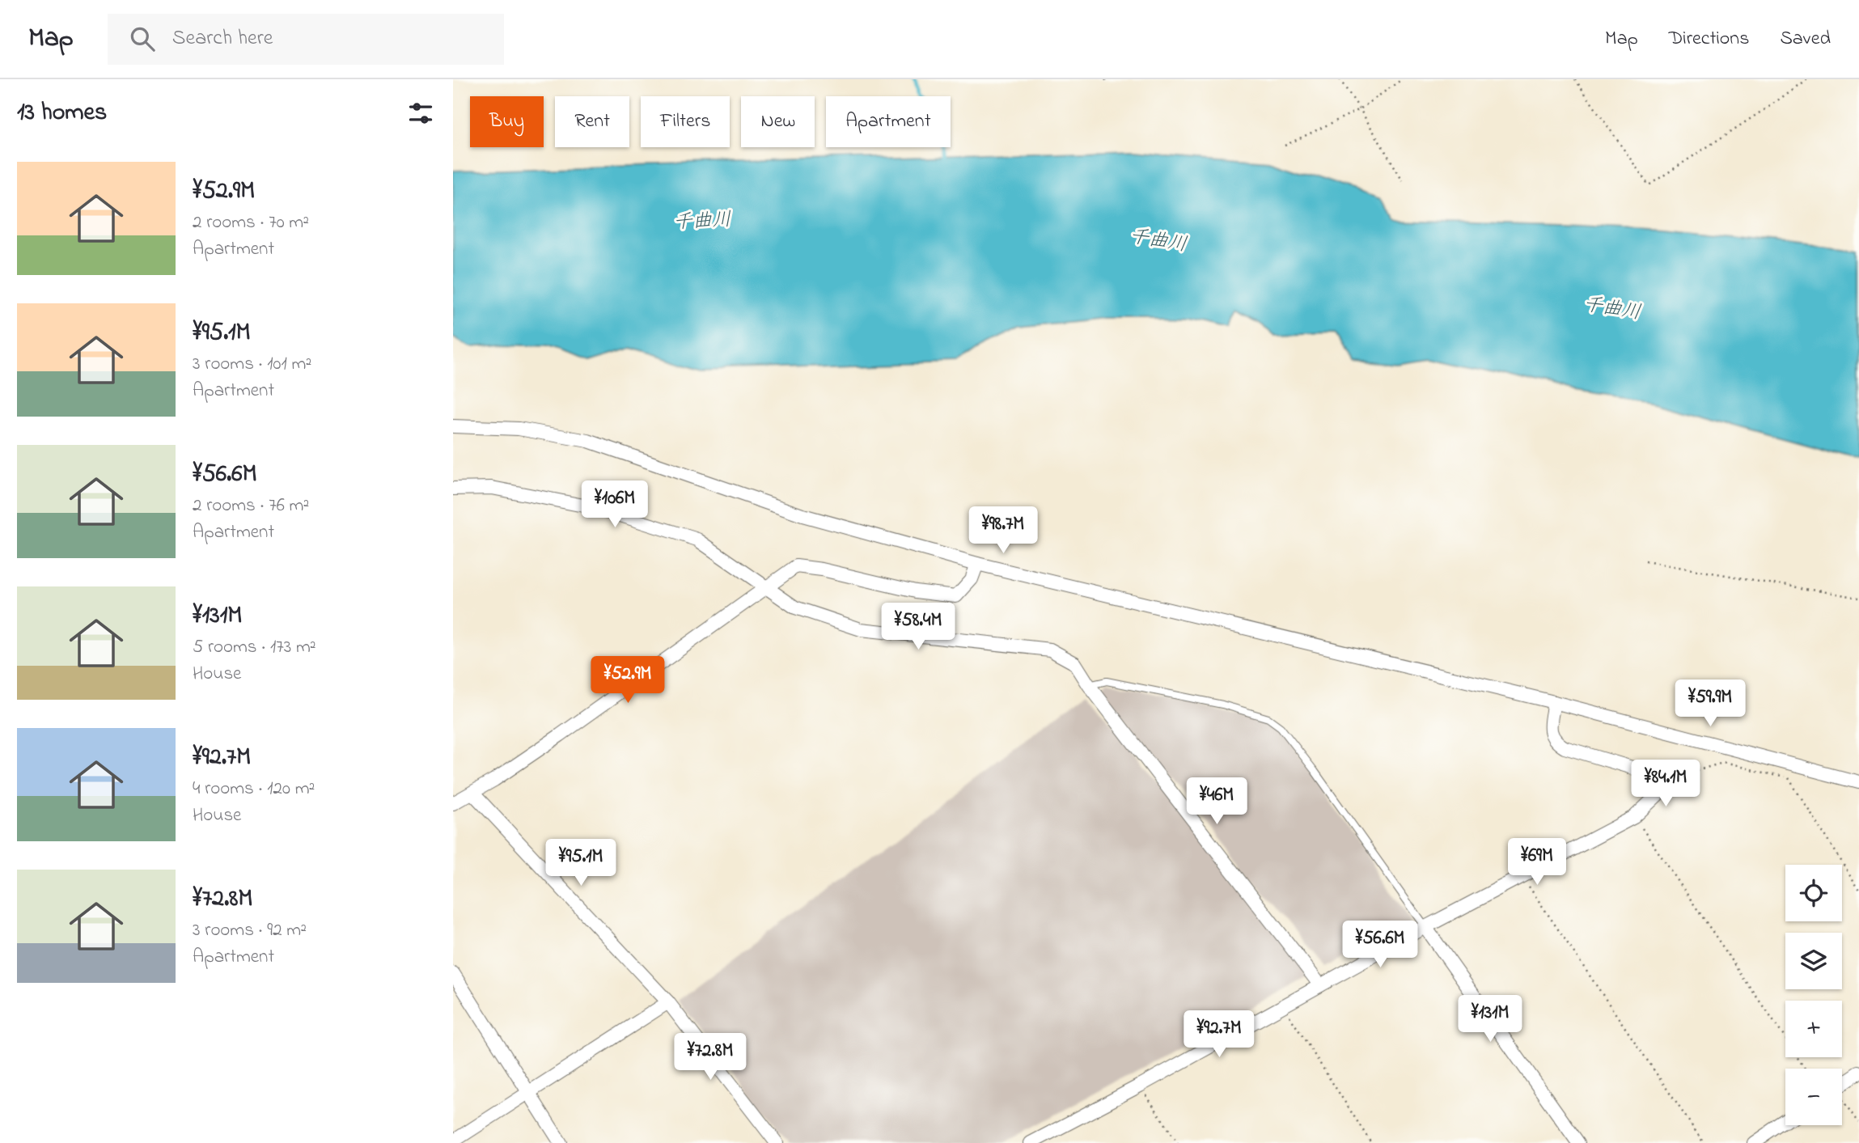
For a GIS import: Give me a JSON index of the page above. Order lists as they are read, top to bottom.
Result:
{
  "water": ["千曲川"],
  "page": {
    "header": "Map",
    "search": "Search here",
    "nav": ["Map", "Directions", "Saved"],
    "heading": "13 homes",
    "chip": [
      "Buy",
      "Rent",
      "Filters",
      "New",
      "Apartment"
    ],
    "list": [
      {
        "name": "¥52.9M",
        "note": "2 rooms · 70 m² · Apartment"
      },
      {
        "name": "¥95.1M",
        "note": "3 rooms · 101 m² · Apartment"
      },
      {
        "name": "¥56.6M",
        "note": "2 rooms · 76 m² · Apartment"
      },
      {
        "name": "¥131M",
        "note": "5 rooms · 173 m² · House"
      },
      {
        "name": "¥92.7M",
        "note": "4 rooms · 120 m² · House"
      },
      {
        "name": "¥72.8M",
        "note": "3 rooms · 92 m² · Apartment"
      }
    ],
    "price": [
      "¥106M",
      "¥98.7M",
      "¥58.4M",
      "¥52.9M",
      "¥59.9M",
      "¥84.1M",
      "¥46M",
      "¥69M",
      "¥95.1M",
      "¥56.6M",
      "¥131M",
      "¥92.7M",
      "¥72.8M"
    ],
    "map_buttons": ["+", "−"]
  }
}
